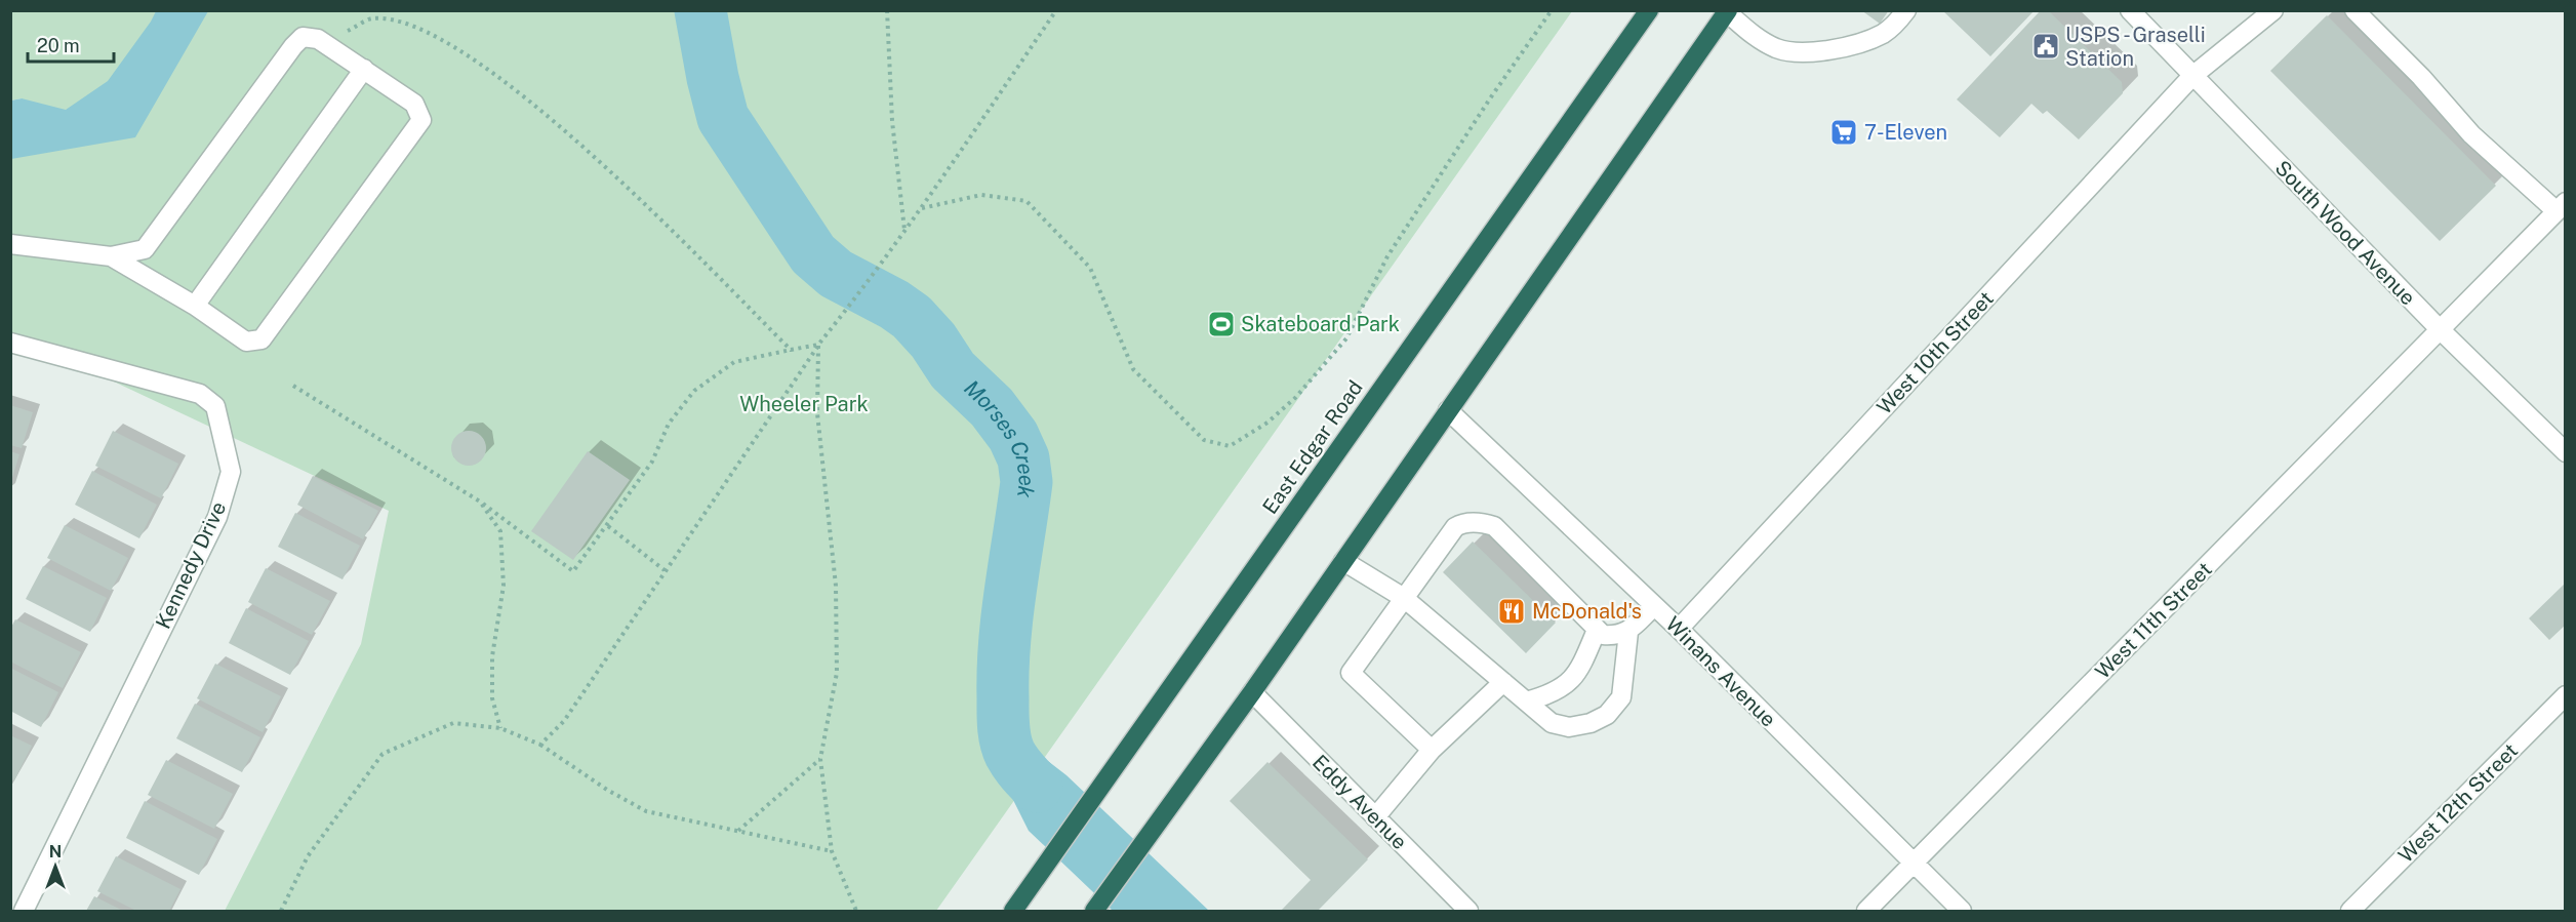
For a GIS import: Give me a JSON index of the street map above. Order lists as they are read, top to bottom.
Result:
{
  "streets": {
    "highway": ["East Edgar Road"],
    "street": [
      "South Wood Avenue",
      "West 10th Street",
      "Kennedy Drive",
      "West 11th Street",
      "Winans Avenue",
      "Eddy Avenue",
      "West 12th Street"
    ]
  },
  "crossings": [
    ["South Wood Avenue", "West 10th Street"],
    ["South Wood Avenue", "West 11th Street"],
    ["West 10th Street", "Winans Avenue"],
    ["West 11th Street", "Winans Avenue"]
  ],
  "water": ["Morses Creek"],
  "parks": ["Wheeler Park"],
  "places": {
    "public building": ["USPS - Graselli Station"],
    "supermarket": ["7-Eleven"],
    "sports": ["Skateboard Park"],
    "restaurant": ["McDonald's"]
  },
  "scale_bar": "20 m",
  "north": "top"
}
